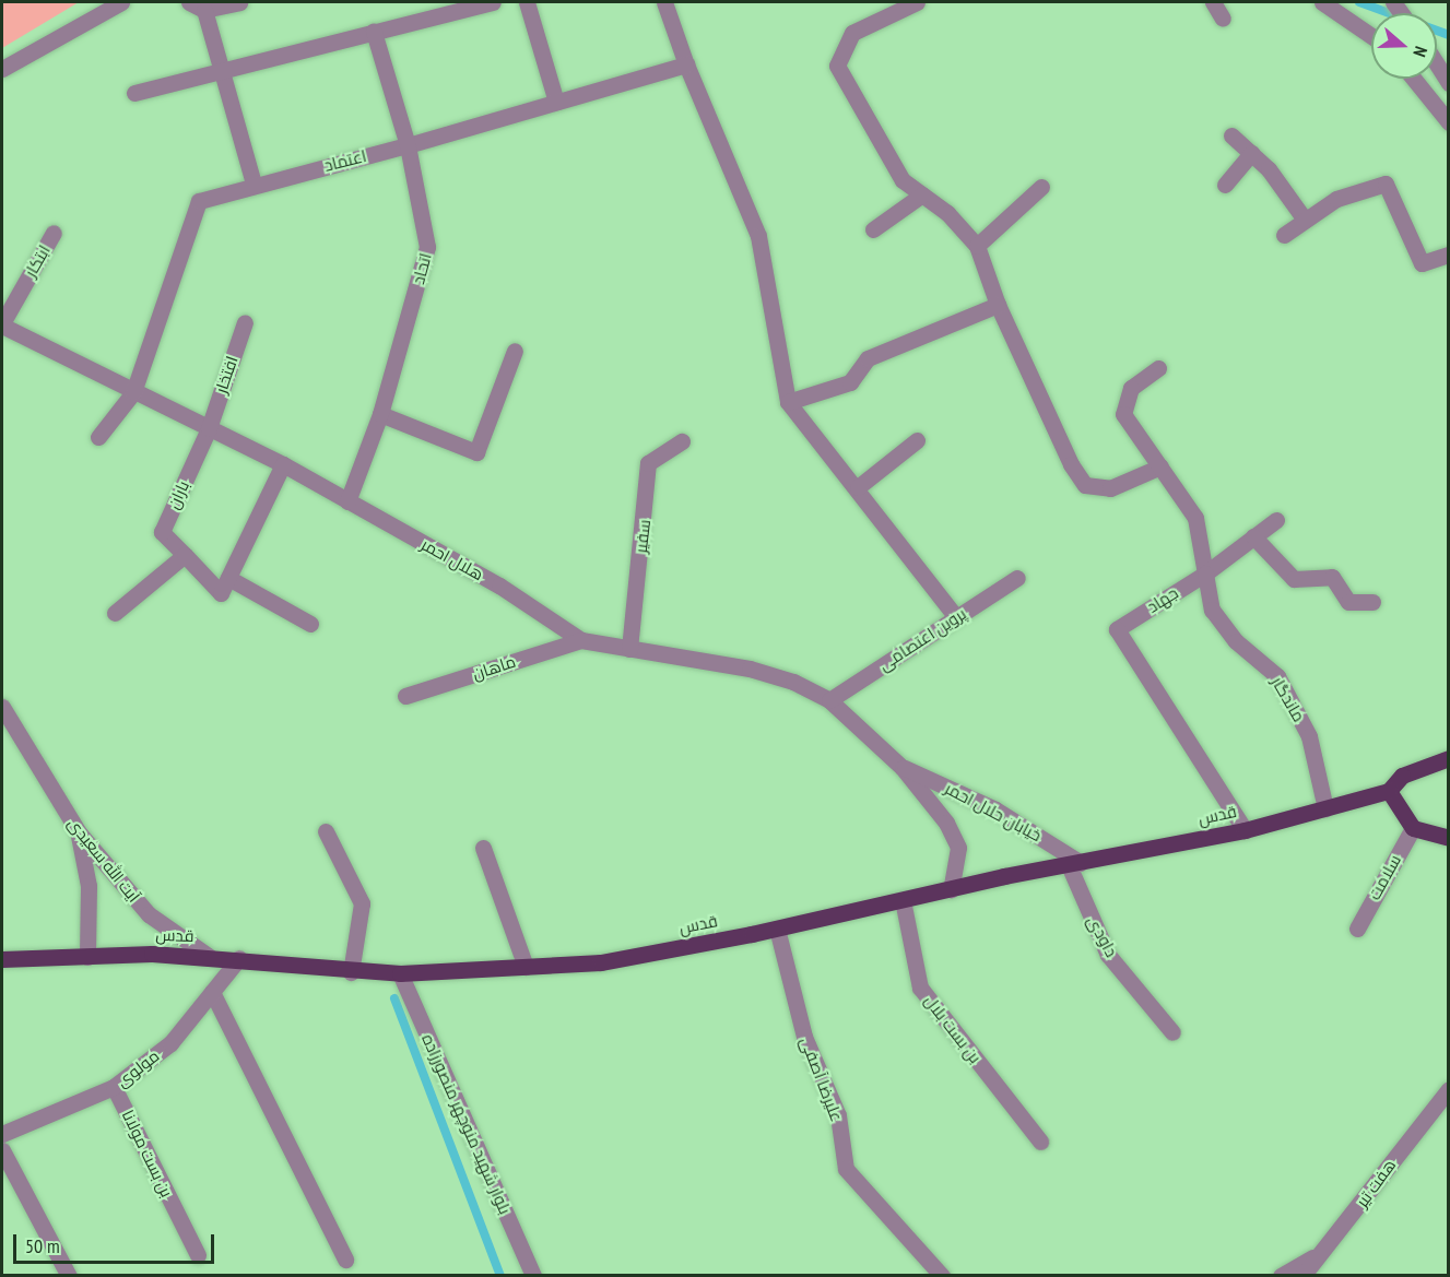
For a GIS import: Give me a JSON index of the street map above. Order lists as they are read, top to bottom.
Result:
{
  "streets": {
    "main road": ["قدس"],
    "street": [
      "اعتماد",
      "ابتکار",
      "اتحاد",
      "افتخار",
      "باران",
      "سفیر",
      "هلال احمر",
      "جهاد",
      "پروین اعتصامی",
      "ماهان",
      "ماندگار",
      "خیابان حلال احمر",
      "آیت الله سعیدی",
      "سلامت",
      "داودی",
      "بن بست بلال",
      "مولوی",
      "علیرضا آصفی",
      "بلوار شهید منوچهر منصورزاده",
      "بن بست مولانا",
      "هفت تیر"
    ]
  },
  "crossings": [
    ["اعتماد", "اتحاد"],
    ["اعتماد", "هلال احمر"],
    ["ابتکار", "هلال احمر"],
    ["اتحاد", "هلال احمر"],
    ["افتخار", "باران"],
    ["افتخار", "هلال احمر"],
    ["باران", "هلال احمر"],
    ["سفیر", "هلال احمر"],
    ["هلال احمر", "پروین اعتصامی"],
    ["هلال احمر", "ماهان"],
    ["هلال احمر", "خیابان حلال احمر"],
    ["جهاد", "ماندگار"],
    ["جهاد", "قدس"],
    ["ماندگار", "قدس"],
    ["خیابان حلال احمر", "قدس"],
    ["خیابان حلال احمر", "داودی"],
    ["قدس", "آیت الله سعیدی"],
    ["قدس", "داودی"],
    ["قدس", "بن بست بلال"],
    ["قدس", "مولوی"],
    ["قدس", "علیرضا آصفی"],
    ["قدس", "بلوار شهید منوچهر منصورزاده"],
    ["مولوی", "بن بست مولانا"]
  ],
  "scale_bar": "50 m",
  "north": "right"
}
